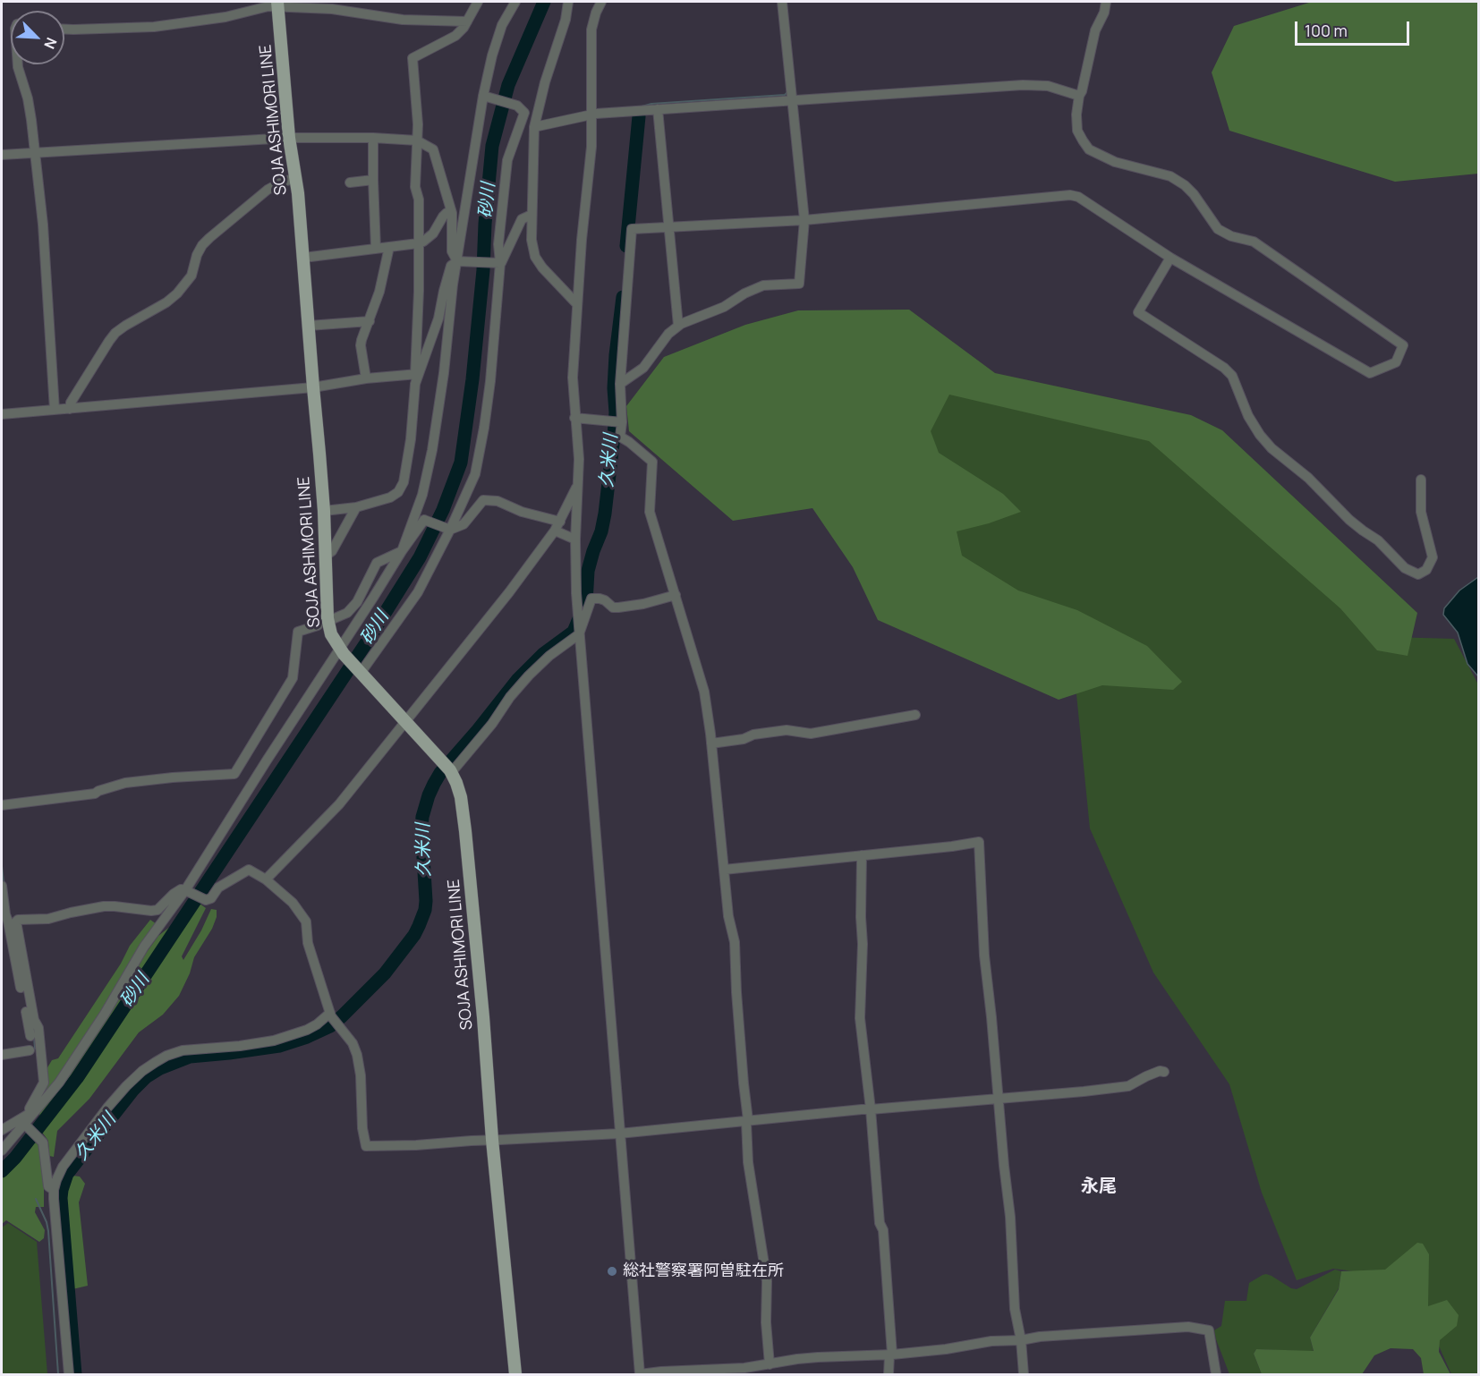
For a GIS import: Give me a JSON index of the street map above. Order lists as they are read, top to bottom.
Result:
{
  "streets": {
    "main road": ["SOJA ASHIMORI LINE"]
  },
  "districts": ["永尾"],
  "water": ["砂川", "久米川"],
  "places": ["総社警察署阿曽駐在所"],
  "scale_bar": "100 m",
  "north": "bottom right"
}
